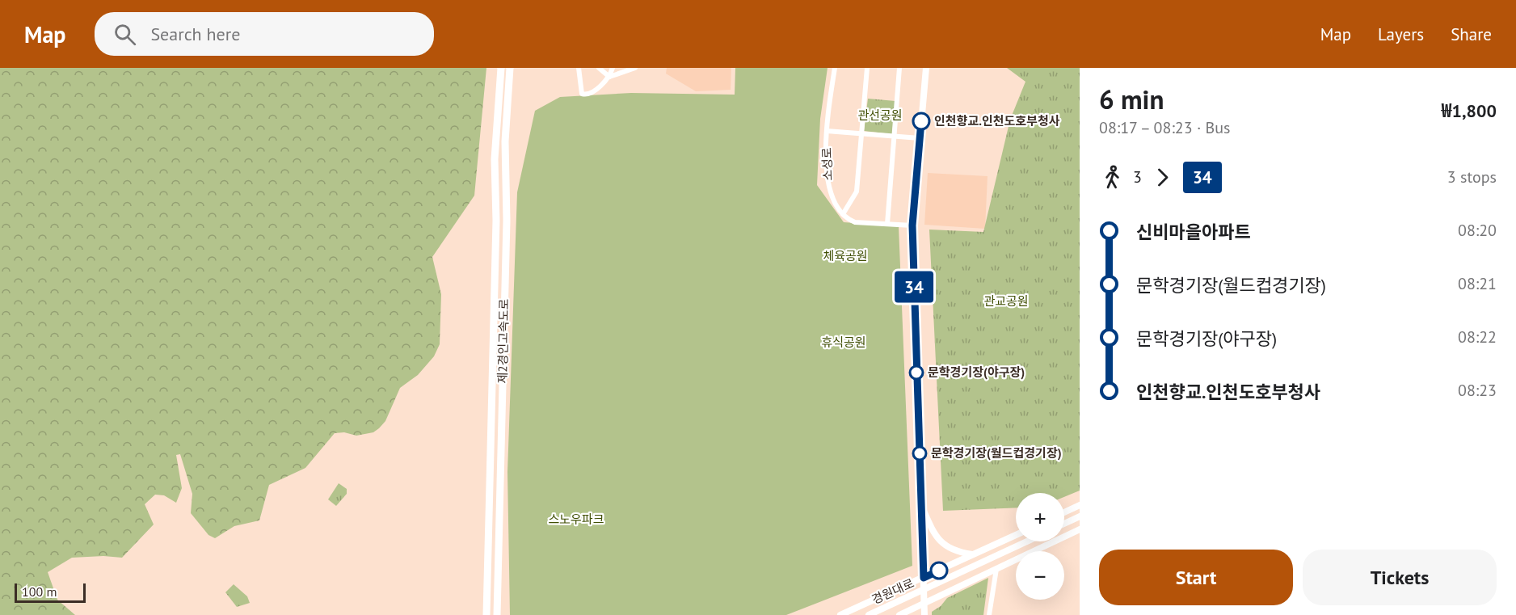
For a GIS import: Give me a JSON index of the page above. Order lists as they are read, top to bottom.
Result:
{
  "streets": {
    "highway": ["제2경인고속도로"],
    "main road": ["경원대로"],
    "street": ["소성로"]
  },
  "parks": [
    "관선공원",
    "체육공원",
    "관교공원",
    "휴식공원",
    "스노우파크"
  ],
  "places": ["인천향교.인천도호부청사", "문학경기장(야구장)", "문학경기장(월드컵경기장)"],
  "lines": ["bus line 34"],
  "scale_bar": "100 m",
  "page": {
    "header": "Map",
    "search": "Search here",
    "nav": ["Map", "Layers", "Share"],
    "on_map": "34",
    "heading": ["6 min", "08:17 – 08:23 · Bus", "₩1,800"],
    "legs": ["3", "34", "3 stops"],
    "list": [
      {
        "name": "신비마을아파트",
        "value": "08:20"
      },
      {
        "name": "문학경기장(월드컵경기장)",
        "value": "08:21"
      },
      {
        "name": "문학경기장(야구장)",
        "value": "08:22"
      },
      {
        "name": "인천향교.인천도호부청사",
        "value": "08:23"
      }
    ],
    "map_buttons": ["+", "−"],
    "buttons": ["Start", "Tickets"],
    "scale": "100 m"
  }
}
